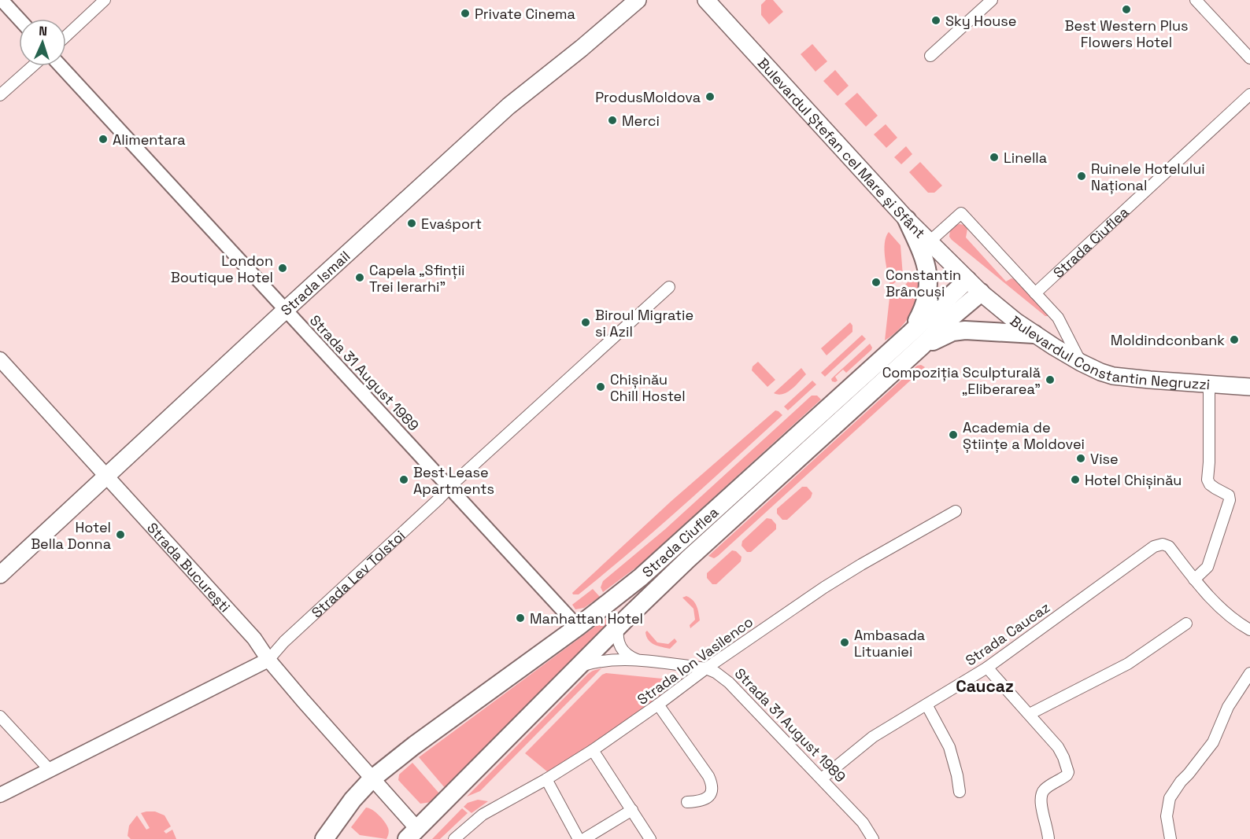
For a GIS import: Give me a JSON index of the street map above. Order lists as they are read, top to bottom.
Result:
{
  "streets": {
    "highway": ["Strada Ciuflea"],
    "main road": [
      "Bulevardul Ștefan cel Mare și Sfânt",
      "Strada Ismail",
      "Bulevardul Constantin Negruzzi",
      "Strada București",
      "Strada Lev Tolstoi"
    ],
    "street": ["Strada 31 August 1989", "Strada Caucaz", "Strada Ion Vasilenco"]
  },
  "crossings": [
    ["Bulevardul Ștefan cel Mare și Sfânt", "Strada Ciuflea"],
    ["Bulevardul Ștefan cel Mare și Sfânt", "Bulevardul Constantin Negruzzi"],
    ["Strada Ciuflea", "Bulevardul Constantin Negruzzi"],
    ["Strada Ciuflea", "Strada 31 August 1989"],
    ["Strada Ciuflea", "Strada București"],
    ["Strada Ismail", "Strada 31 August 1989"],
    ["Strada Ismail", "Strada București"],
    ["Strada 31 August 1989", "Strada Lev Tolstoi"],
    ["Strada 31 August 1989", "Strada Caucaz"],
    ["Strada 31 August 1989", "Strada Ion Vasilenco"],
    ["Strada București", "Strada Lev Tolstoi"]
  ],
  "districts": ["Caucaz"],
  "places": [
    "Best Western Plus Flowers Hotel",
    "Private Cinema",
    "Sky House",
    "ProdusMoldova",
    "Merci",
    "Alimentara",
    "Linella",
    "Ruinele Hotelului Național",
    "Evaśport",
    "London Boutique Hotel",
    "Capela „Sfinții Trei Ierarhi”",
    "Constantin Brâncuși",
    "Biroul Migratie si Azil",
    "Moldindconbank",
    "Compoziția Sculpturală „Eliberarea”",
    "Chișinău Chill Hostel",
    "Academia de Științe a Moldovei",
    "Vise",
    "Best Lease Apartments",
    "Hotel Chișinău",
    "Hotel Bella Donna",
    "Manhattan Hotel",
    "Ambasada Lituaniei"
  ],
  "north": "top"
}
